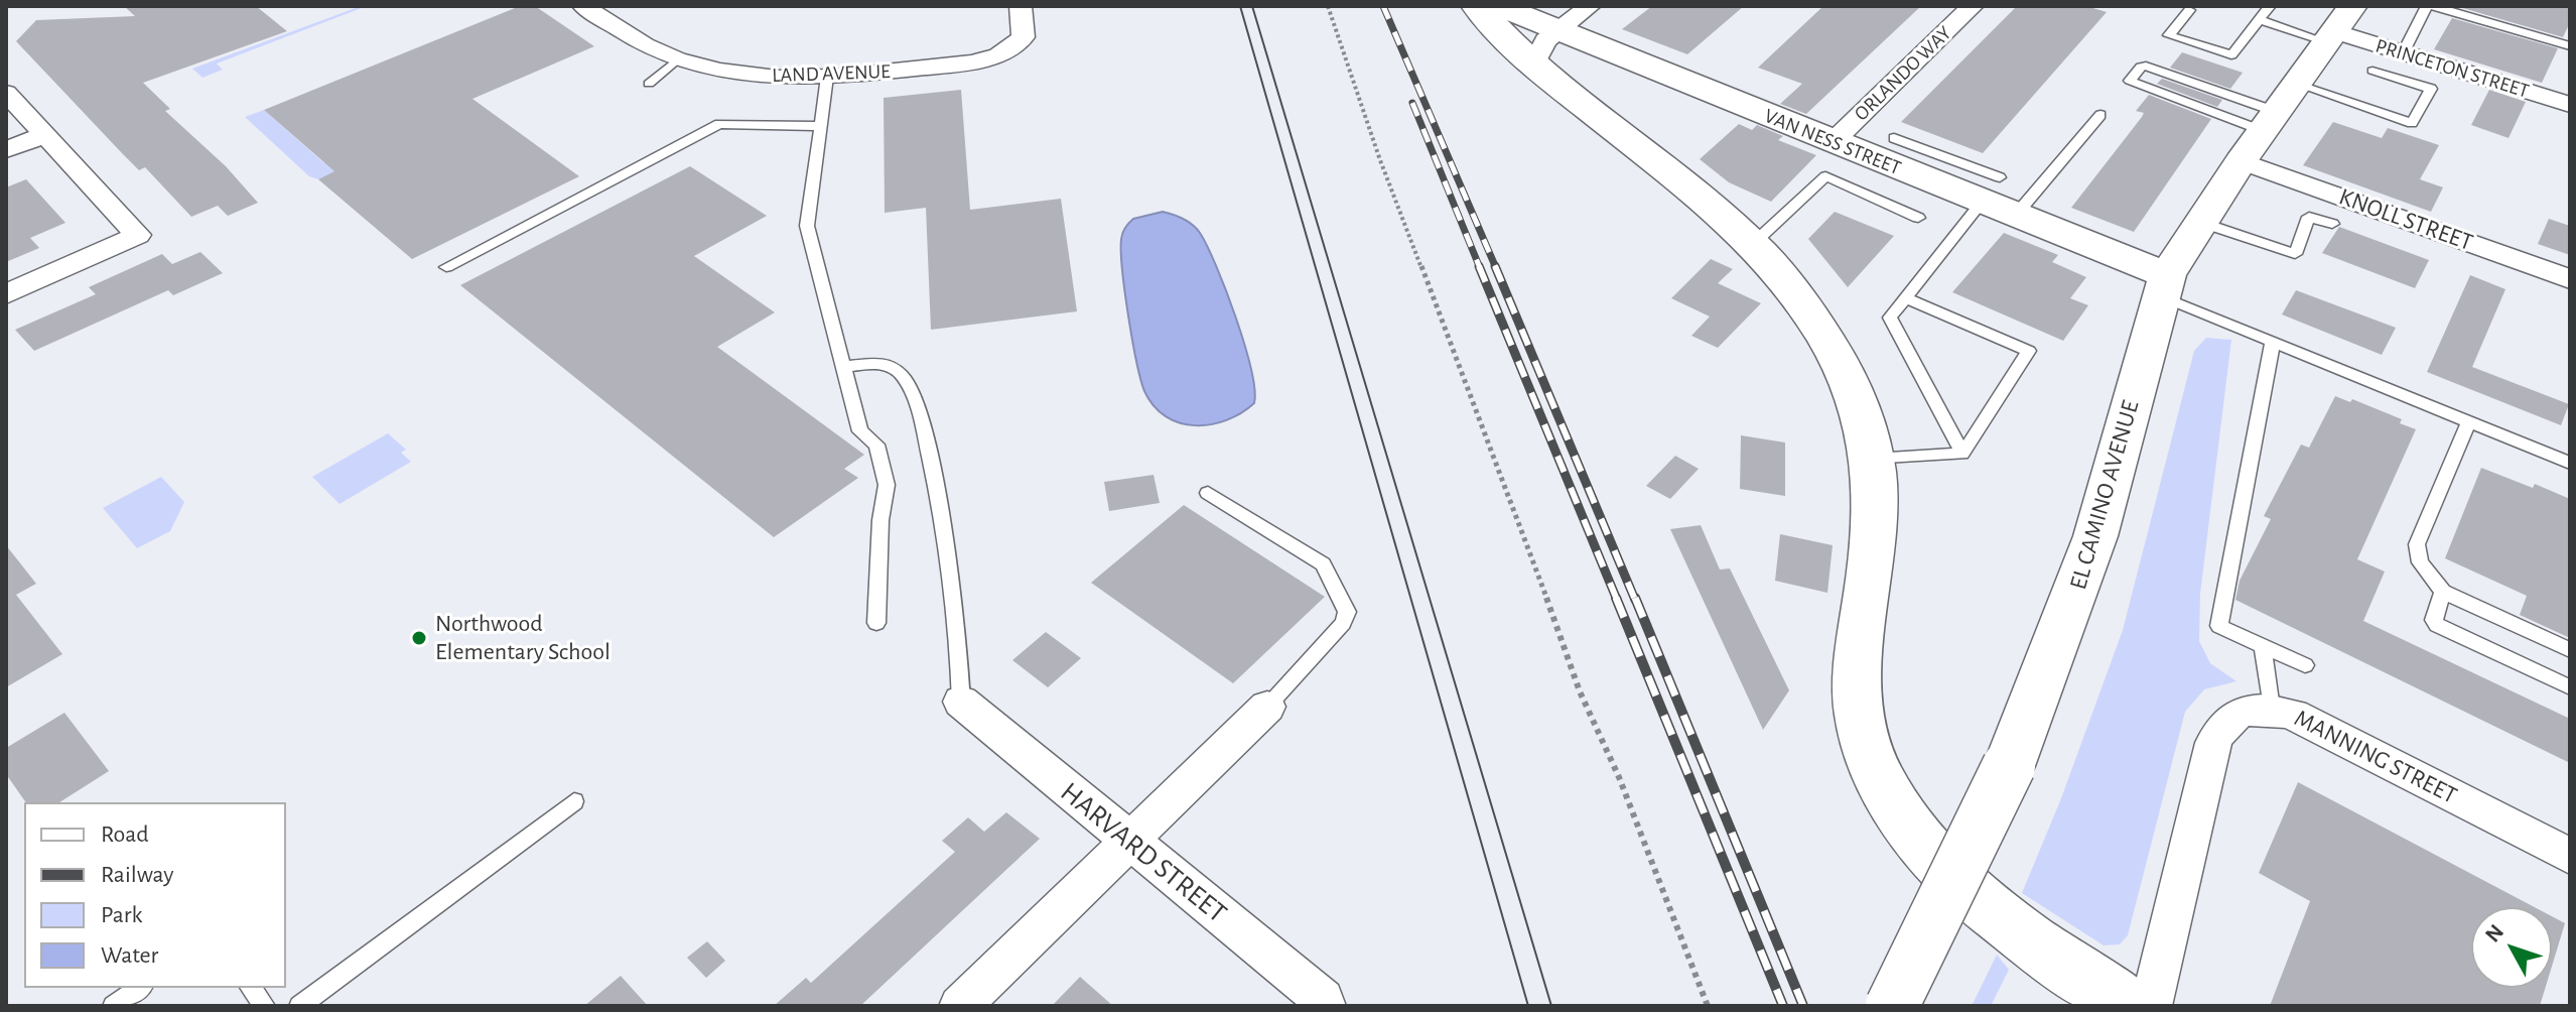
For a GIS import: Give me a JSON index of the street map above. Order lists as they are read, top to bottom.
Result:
{
  "streets": {
    "street": [
      "PRINCETON STREET",
      "LAND AVENUE",
      "ORLANDO WAY",
      "VAN NESS STREET",
      "KNOLL STREET",
      "EL CAMINO AVENUE",
      "MANNING STREET",
      "HARVARD STREET"
    ]
  },
  "crossings": [
    ["PRINCETON STREET", "EL CAMINO AVENUE"],
    ["ORLANDO WAY", "VAN NESS STREET"],
    ["VAN NESS STREET", "EL CAMINO AVENUE"],
    ["KNOLL STREET", "EL CAMINO AVENUE"]
  ],
  "places": ["Northwood Elementary School"],
  "legend": [
    "Road",
    "Railway",
    "Park",
    "Water"
  ],
  "north": "top left"
}
